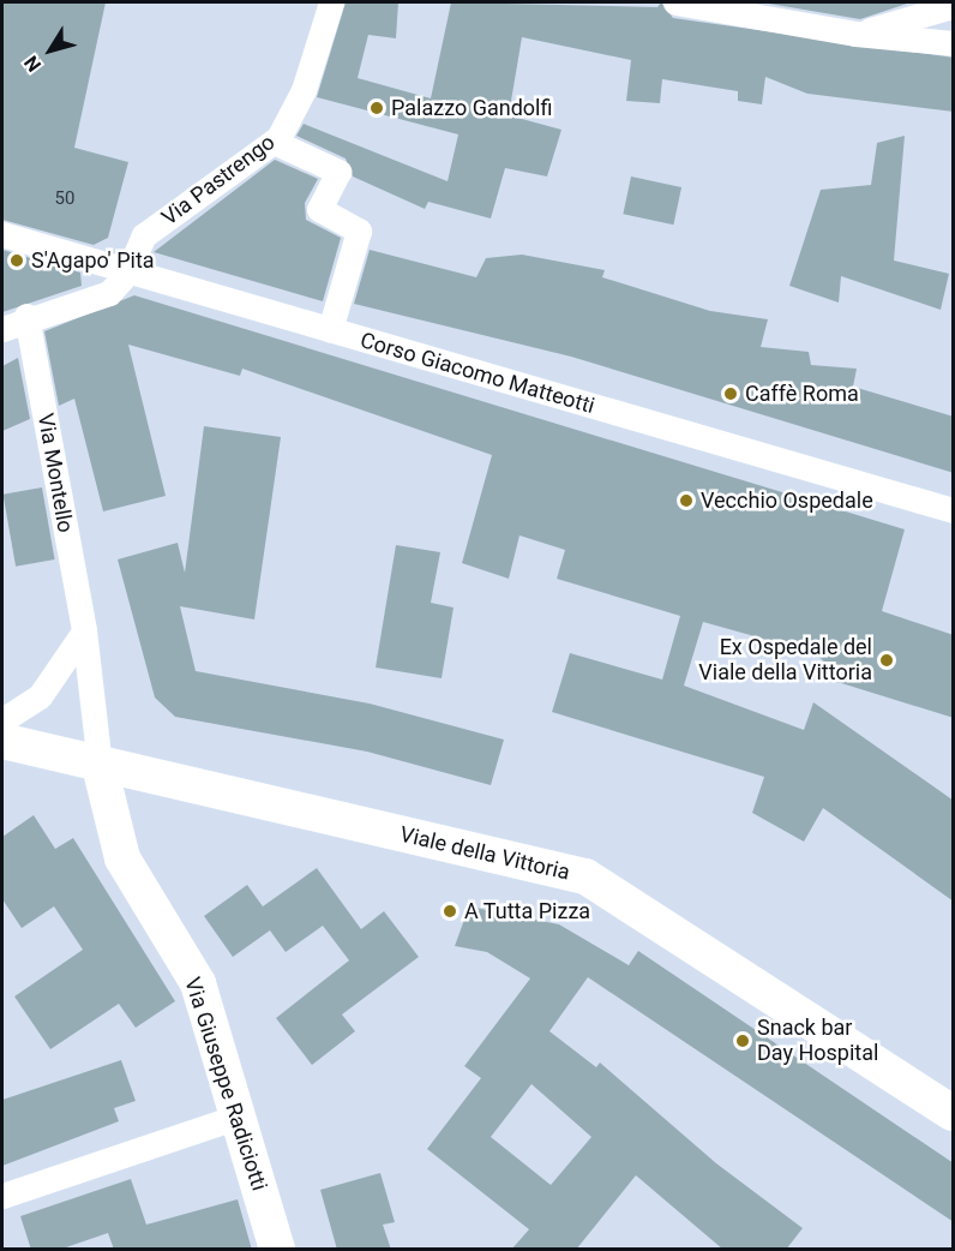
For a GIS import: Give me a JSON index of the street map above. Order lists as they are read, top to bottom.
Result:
{
  "streets": {
    "main road": ["Viale della Vittoria", "Via Giuseppe Radiciotti"],
    "street": ["Via Pastrengo", "Corso Giacomo Matteotti", "Via Montello"]
  },
  "crossings": [
    ["Via Pastrengo", "Corso Giacomo Matteotti"],
    ["Via Montello", "Viale della Vittoria"],
    ["Via Montello", "Via Giuseppe Radiciotti"],
    ["Viale della Vittoria", "Via Giuseppe Radiciotti"]
  ],
  "places": [
    "Palazzo Gandolfi",
    "S'Agapo' Pita",
    "Caffè Roma",
    "Vecchio Ospedale",
    "Ex Ospedale del Viale della Vittoria",
    "A Tutta Pizza",
    "Snack bar Day Hospital"
  ],
  "house_numbers": ["50"],
  "north": "bottom left"
}
